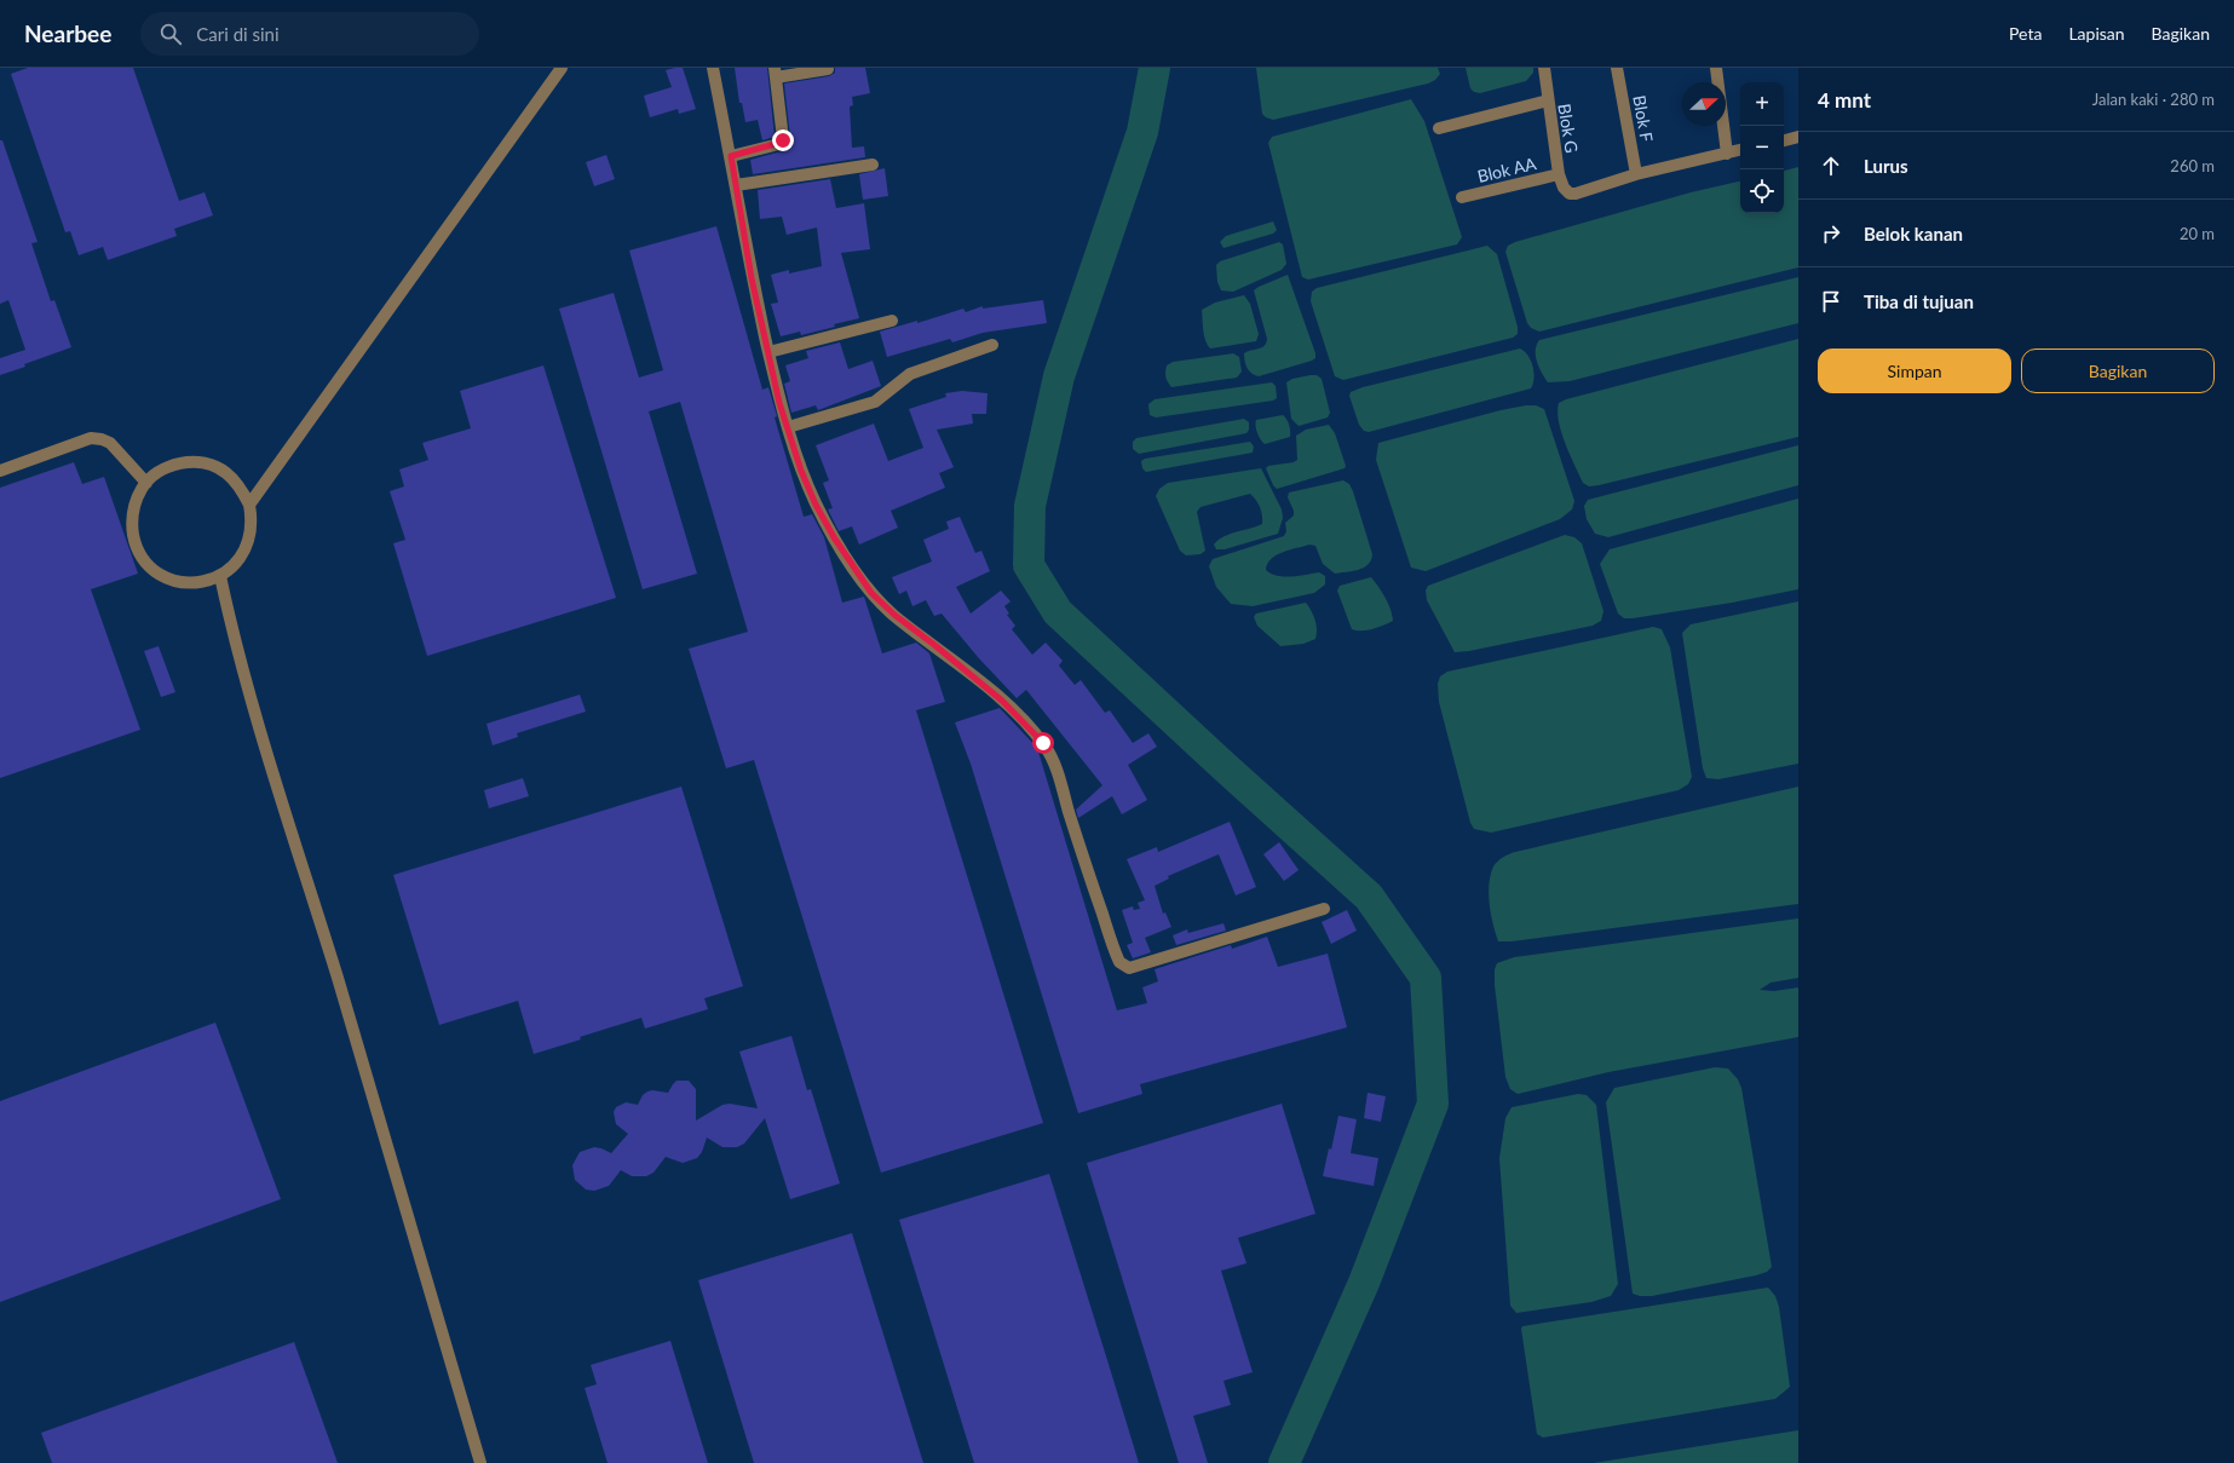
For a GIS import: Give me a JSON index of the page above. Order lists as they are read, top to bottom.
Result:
{
  "streets": {
    "street": ["Blok F", "Blok G", "Blok AA"]
  },
  "crossings": [
    ["Blok F", "Blok G"],
    ["Blok G", "Blok AA"]
  ],
  "north": "right",
  "page": {
    "header": "Nearbee",
    "search": "Cari di sini",
    "nav": ["Peta", "Lapisan", "Bagikan"],
    "heading": ["4 mnt", "Jalan kaki · 280 m"],
    "map_buttons": ["+", "−"],
    "list": [
      ["Lurus", "260 m"],
      ["Belok kanan", "20 m"],
      "Tiba di tujuan"
    ],
    "buttons": ["Simpan", "Bagikan"]
  }
}
